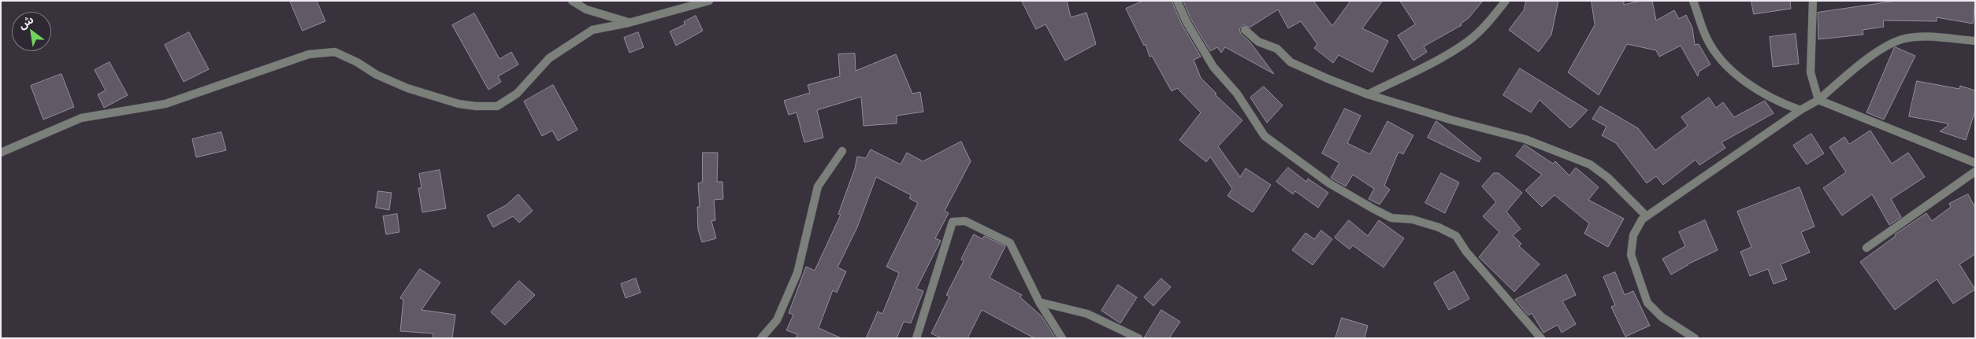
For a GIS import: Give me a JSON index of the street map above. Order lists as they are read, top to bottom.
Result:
{
  "north": "top left"
}
